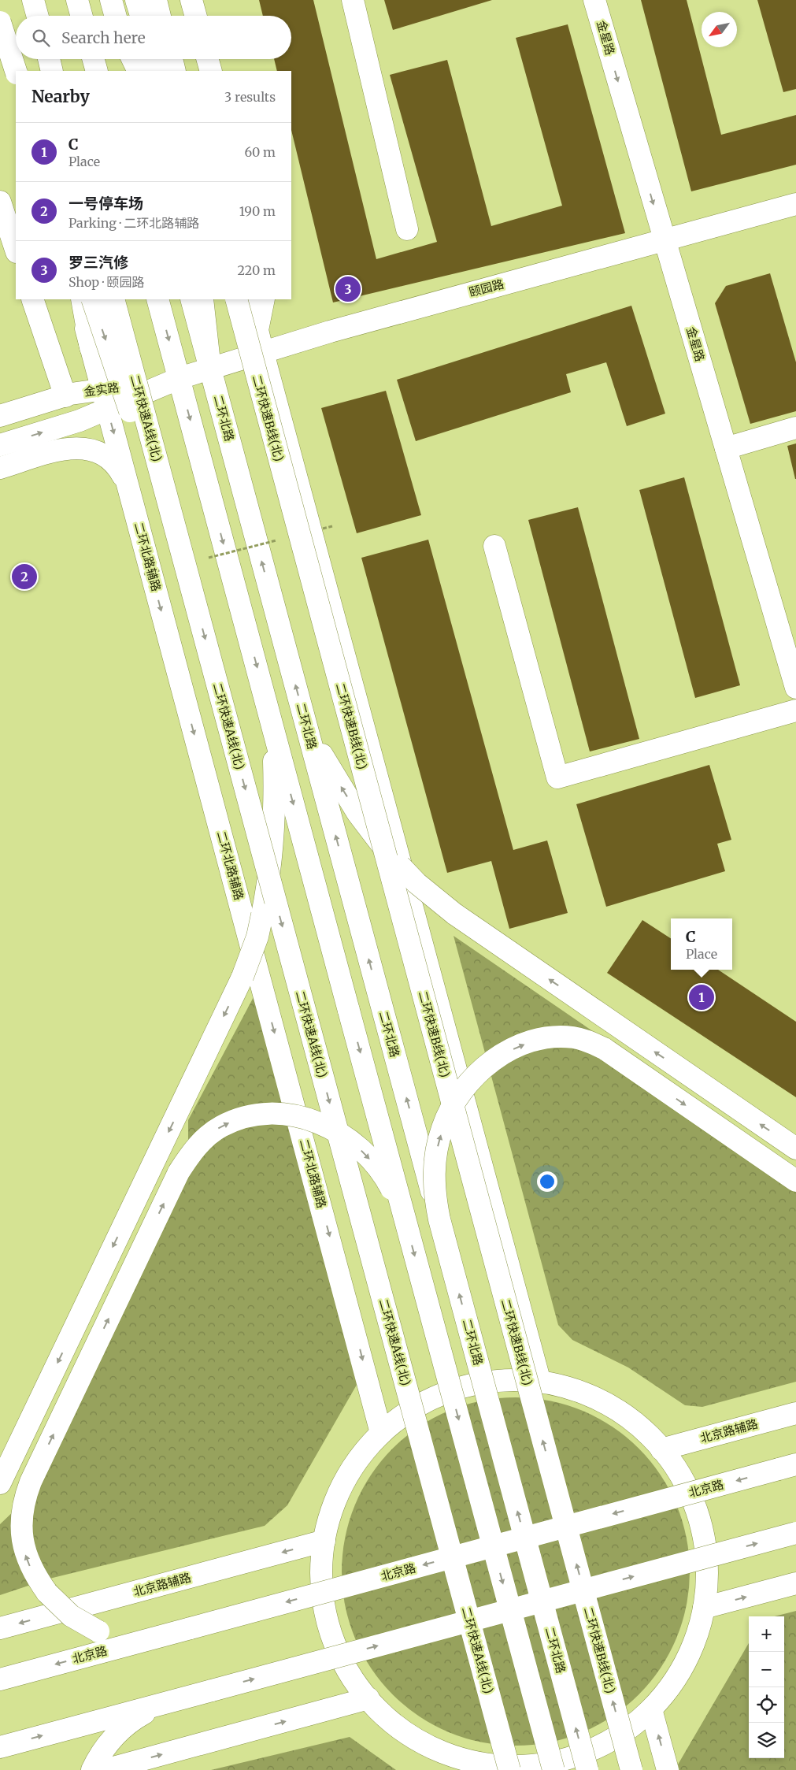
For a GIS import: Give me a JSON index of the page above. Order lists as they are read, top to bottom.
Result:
{
  "streets": {
    "main road": [
      "金星路",
      "颐园路",
      "金实路",
      "二环快速A线(北)",
      "二环北路",
      "二环快速B线(北)",
      "二环北路辅路",
      "北京路辅路",
      "北京路"
    ]
  },
  "crossings": [
    ["金星路", "颐园路"],
    ["颐园路", "金实路"],
    ["颐园路", "二环北路"],
    ["金实路", "二环北路辅路"]
  ],
  "north": "bottom left",
  "page": {
    "search": "Search here",
    "heading": ["Nearby", "3 results"],
    "list": [
      {
        "mark": "1",
        "name": "C",
        "note": "Place",
        "value": "60 m"
      },
      {
        "mark": "2",
        "name": "一号停车场",
        "note": "Parking · 二环北路辅路",
        "value": "190 m"
      },
      {
        "mark": "3",
        "name": "罗三汽修",
        "note": "Shop · 颐园路",
        "value": "220 m"
      }
    ],
    "pins": ["3", "2", "1"],
    "popup": ["C", "Place"],
    "map_buttons": ["+", "−"]
  }
}
